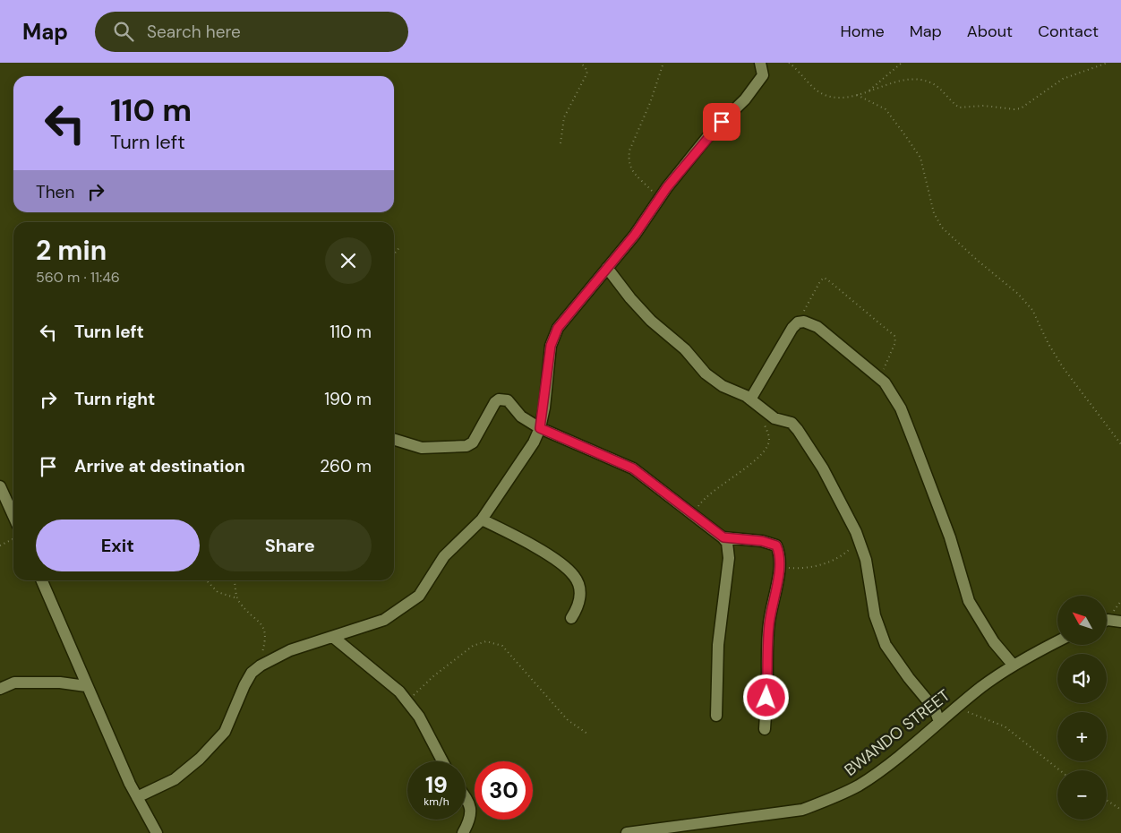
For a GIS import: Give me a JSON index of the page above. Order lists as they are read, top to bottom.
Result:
{
  "streets": {
    "street": ["BWANDO STREET"]
  },
  "north": "top left",
  "page": {
    "header": "Map",
    "search": "Search here",
    "nav": [
      "Home",
      "Map",
      "About",
      "Contact"
    ],
    "turn": ["110 m", "Turn left"],
    "then": "Then",
    "heading": ["2 min", "560 m · 11:46"],
    "list": [
      {
        "name": "Turn left",
        "value": "110 m"
      },
      {
        "name": "Turn right",
        "value": "190 m"
      },
      {
        "name": "Arrive at destination",
        "value": "260 m"
      }
    ],
    "buttons": ["Exit", "Share"],
    "map_buttons": ["+", "−"],
    "speed": "19 km/h",
    "limit": "30"
  }
}
